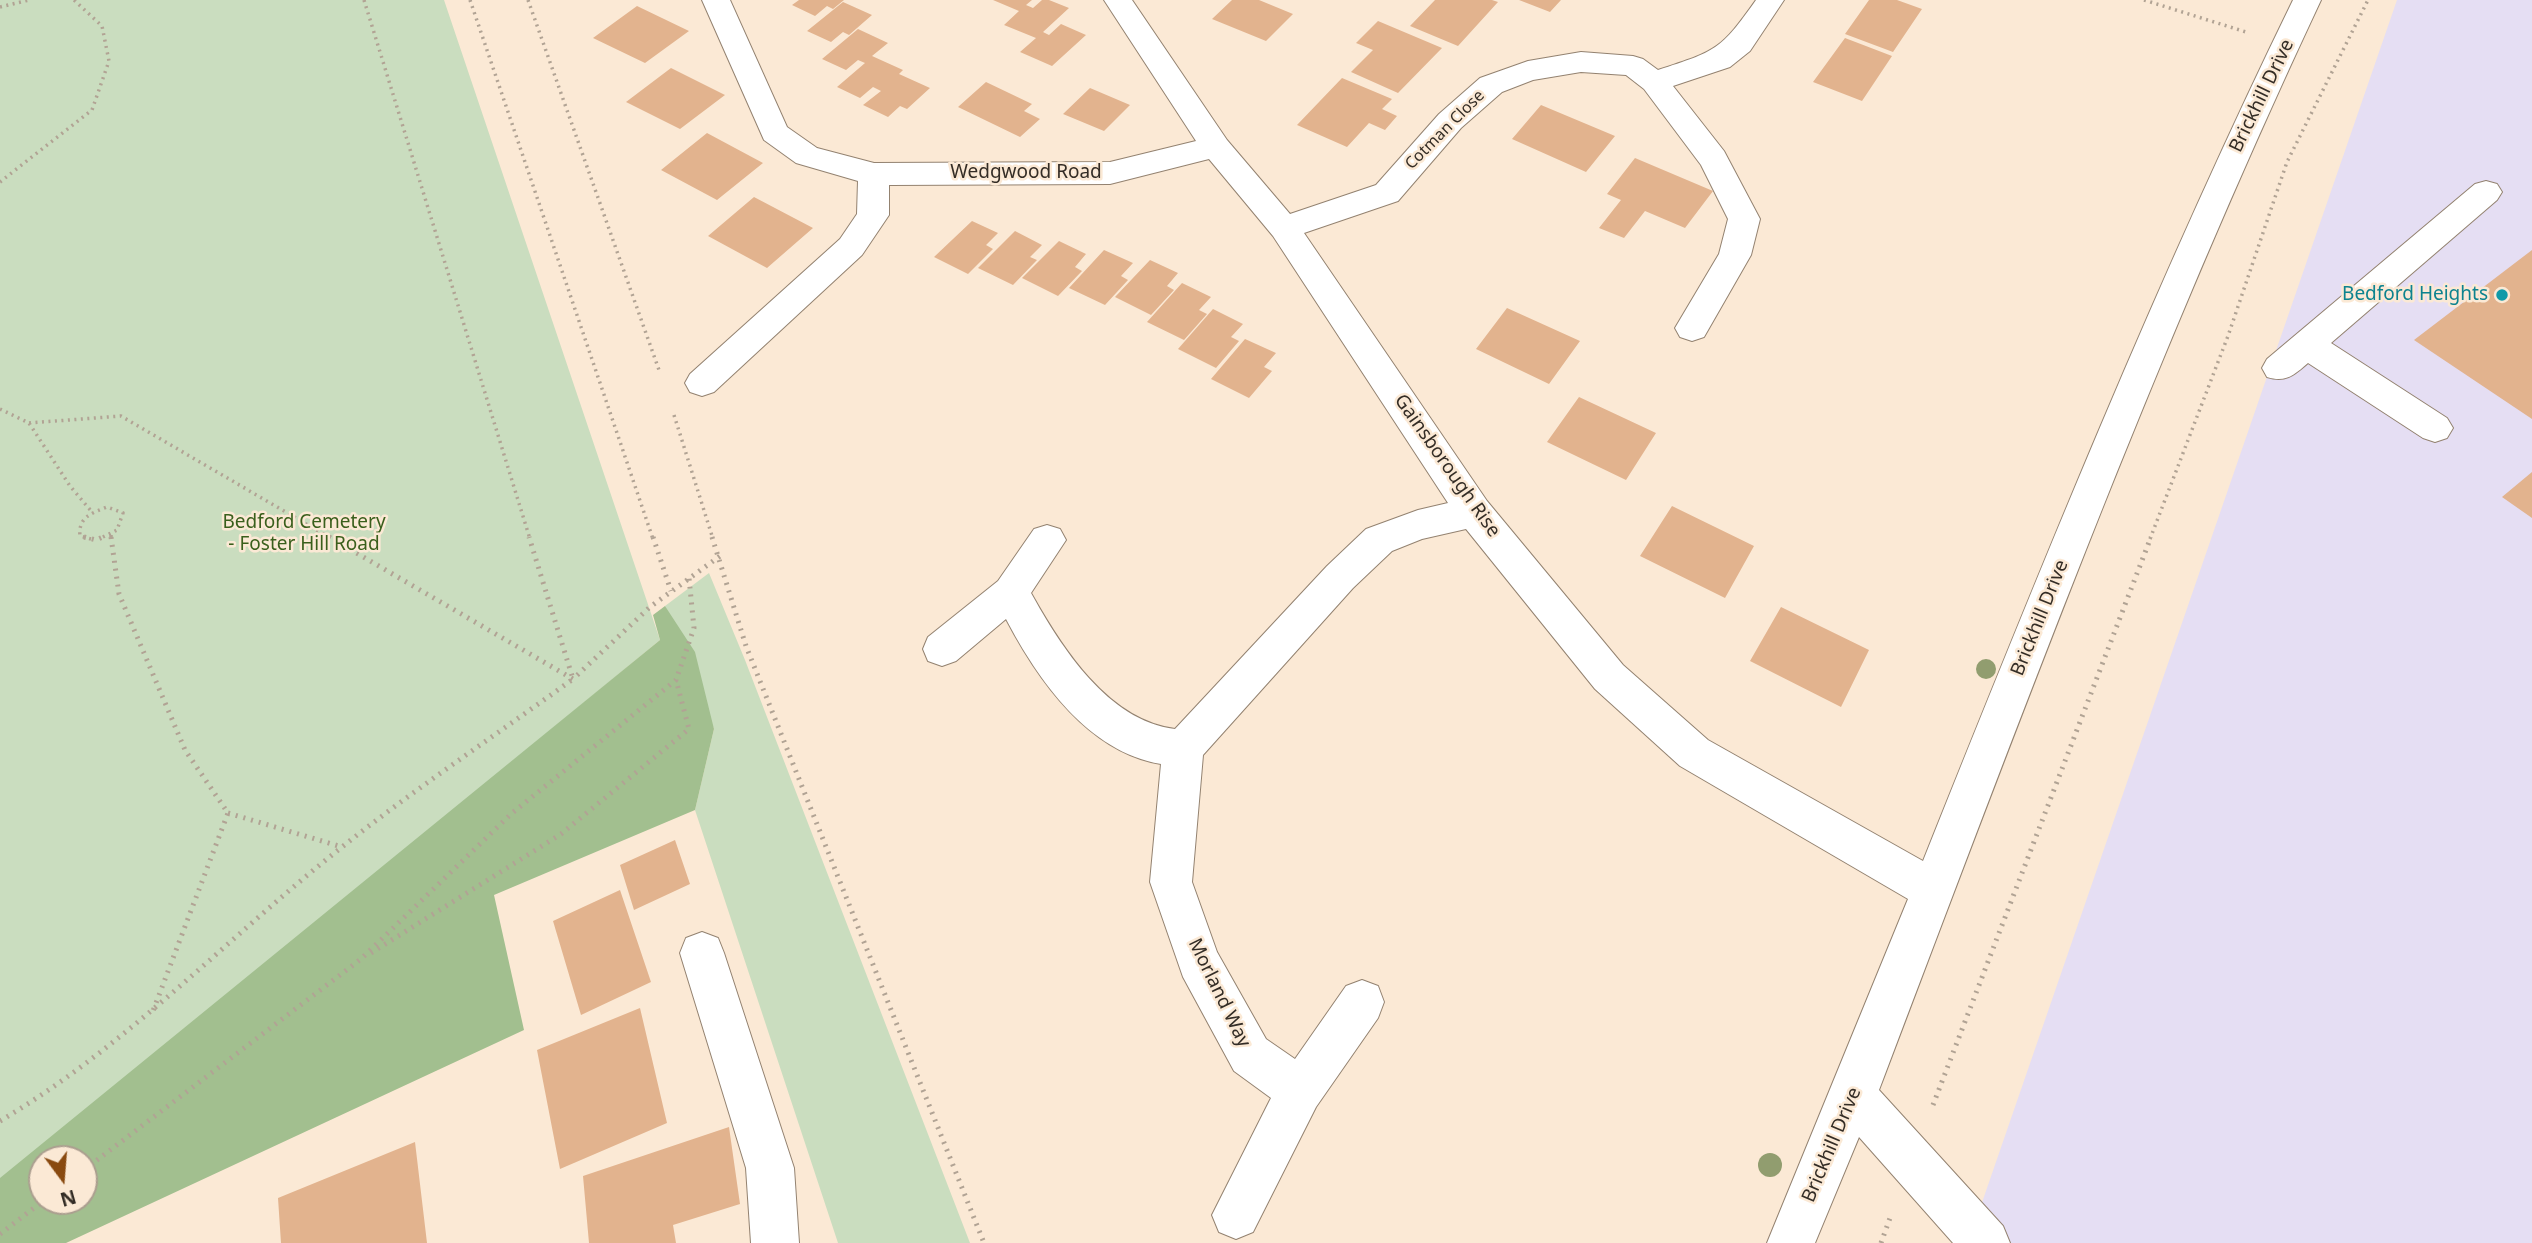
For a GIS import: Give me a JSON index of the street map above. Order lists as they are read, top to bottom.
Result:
{
  "streets": {
    "street": [
      "Brickhill Drive",
      "Cotman Close",
      "Wedgwood Road",
      "Gainsborough Rise",
      "Morland Way"
    ]
  },
  "crossings": [
    ["Brickhill Drive", "Gainsborough Rise"],
    ["Cotman Close", "Gainsborough Rise"],
    ["Wedgwood Road", "Gainsborough Rise"]
  ],
  "parks": ["Bedford Cemetery - Foster Hill Road"],
  "places": ["Bedford Heights"],
  "north": "bottom"
}
